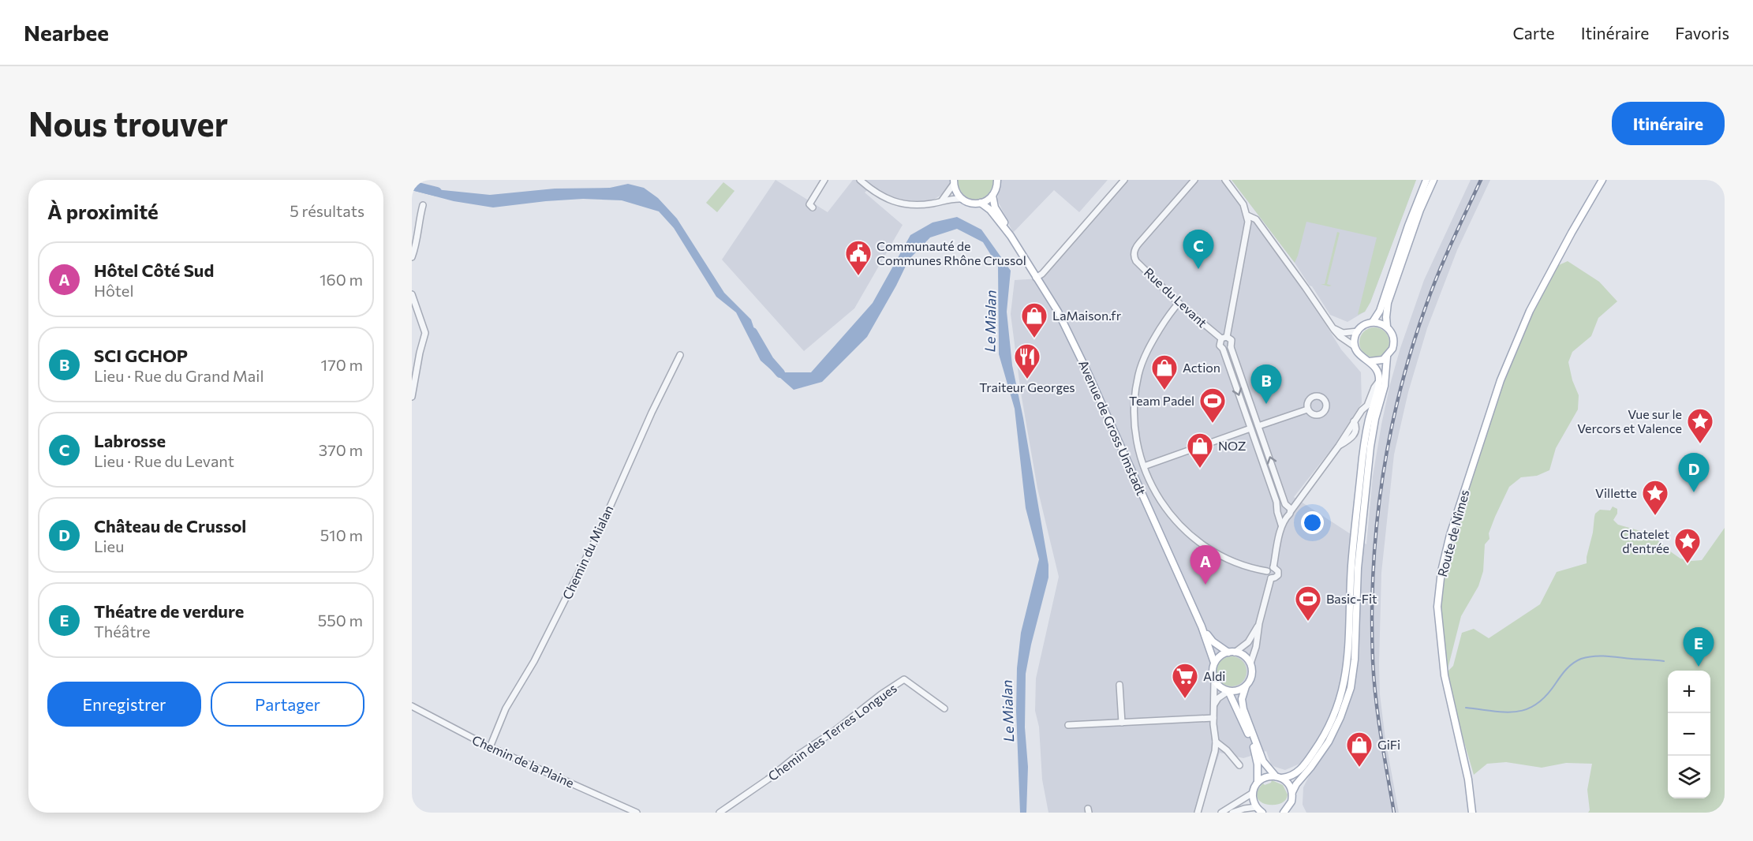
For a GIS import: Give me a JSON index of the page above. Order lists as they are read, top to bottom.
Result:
{
  "streets": {
    "main road": ["Avenue de Gross Umstadt", "Route de Nîmes"],
    "street": [
      "Rue du Levant",
      "Chemin du Mialan",
      "Chemin des Terres Longues",
      "Chemin de la Plaine"
    ]
  },
  "crossings": [
    ["Chemin du Mialan", "Chemin de la Plaine"]
  ],
  "water": ["Le Mialan"],
  "places": {
    "public building": ["Communauté de Communes Rhône Crussol"],
    "shop": [
      "LaMaison.fr",
      "Action",
      "NOZ",
      "GiFi"
    ],
    "restaurant": ["Traiteur Georges"],
    "sports": ["Team Padel", "Basic-Fit"],
    "place": ["Vue sur le Vercors et Valence", "Villette", "Chatelet d'entrée"],
    "supermarket": ["Aldi"]
  },
  "page": {
    "header": "Nearbee",
    "nav": ["Carte", "Itinéraire", "Favoris"],
    "buttons": [
      "Itinéraire",
      ["Enregistrer", "Partager"]
    ],
    "title": "Nous trouver",
    "heading": ["À proximité", "5 résultats"],
    "pins": [
      "C",
      "B",
      "D",
      "A",
      "E"
    ],
    "list": [
      {
        "mark": "A",
        "name": "Hôtel Côté Sud",
        "note": "Hôtel",
        "value": "160 m"
      },
      {
        "mark": "B",
        "name": "SCI GCHOP",
        "note": "Lieu · Rue du Grand Mail",
        "value": "170 m"
      },
      {
        "mark": "C",
        "name": "Labrosse",
        "note": "Lieu · Rue du Levant",
        "value": "370 m"
      },
      {
        "mark": "D",
        "name": "Château de Crussol",
        "note": "Lieu",
        "value": "510 m"
      },
      {
        "mark": "E",
        "name": "Théatre de verdure",
        "note": "Théâtre",
        "value": "550 m"
      }
    ],
    "map_buttons": ["+", "−"]
  }
}
